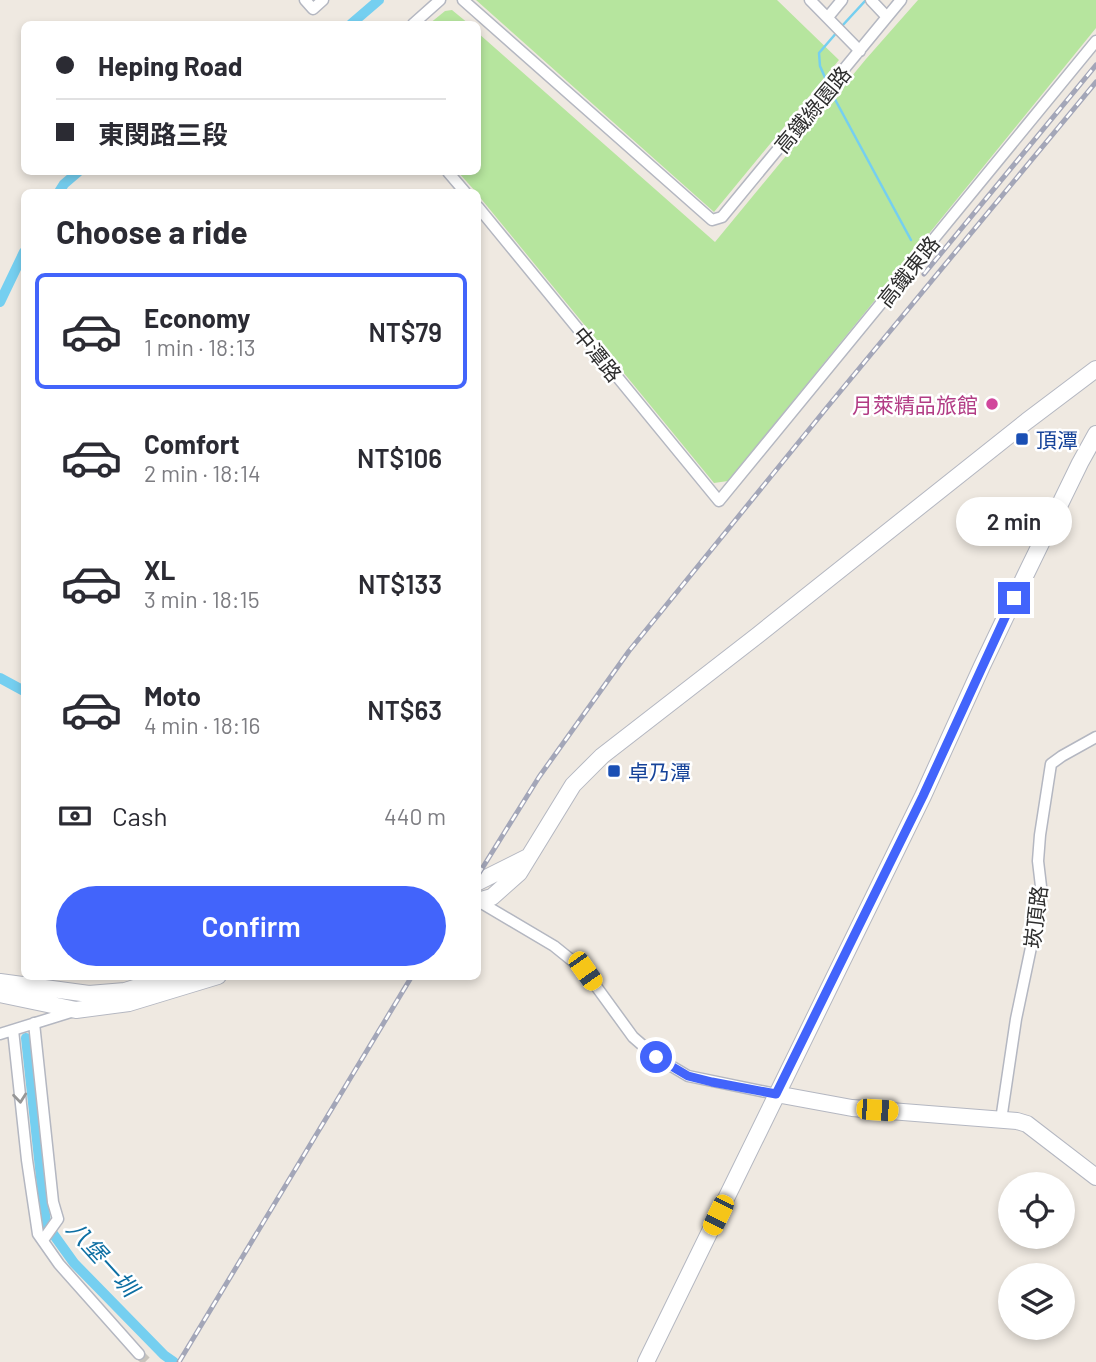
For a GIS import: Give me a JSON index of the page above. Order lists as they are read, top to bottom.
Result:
{
  "streets": {
    "street": [
      "高鐵綠園路",
      "高鐵東路",
      "中潭路",
      "崁頂路"
    ]
  },
  "crossings": [
    ["高鐵東路", "中潭路"]
  ],
  "water": ["八堡一圳"],
  "places": {
    "other": ["月萊精品旅館"],
    "transit": ["頂潭", "卓乃潭"]
  },
  "page": {
    "banner": ["Heping Road", "東閔路三段"],
    "heading": "Choose a ride",
    "list": [
      {
        "name": "Economy",
        "note": "1 min · 18:13",
        "value": "NT$79"
      },
      {
        "name": "Comfort",
        "note": "2 min · 18:14",
        "value": "NT$106"
      },
      {
        "name": "XL",
        "note": "3 min · 18:15",
        "value": "NT$133"
      },
      {
        "name": "Moto",
        "note": "4 min · 18:16",
        "value": "NT$63"
      }
    ],
    "bubble": "2 min",
    "pay": ["Cash", "440 m"],
    "buttons": "Confirm"
  }
}
